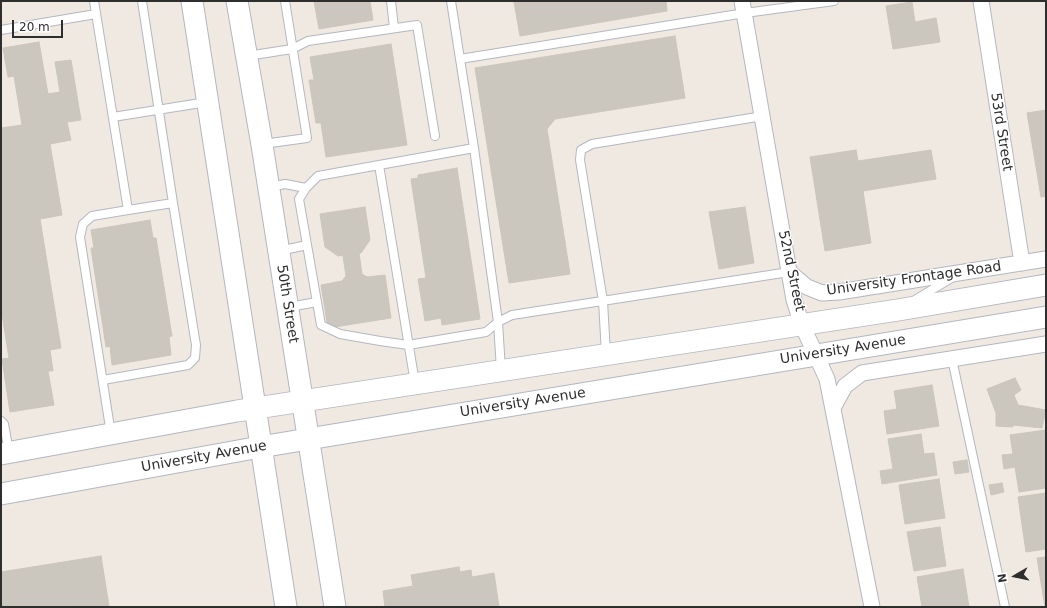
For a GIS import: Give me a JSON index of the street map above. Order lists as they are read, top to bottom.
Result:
{
  "streets": {
    "main road": ["50th Street", "University Avenue"],
    "street": ["53rd Street", "52nd Street", "University Frontage Road"]
  },
  "crossings": [
    ["53rd Street", "University Frontage Road"],
    ["52nd Street", "University Frontage Road"],
    ["52nd Street", "University Avenue"],
    ["50th Street", "University Avenue"]
  ],
  "scale_bar": "20 m",
  "north": "left"
}
